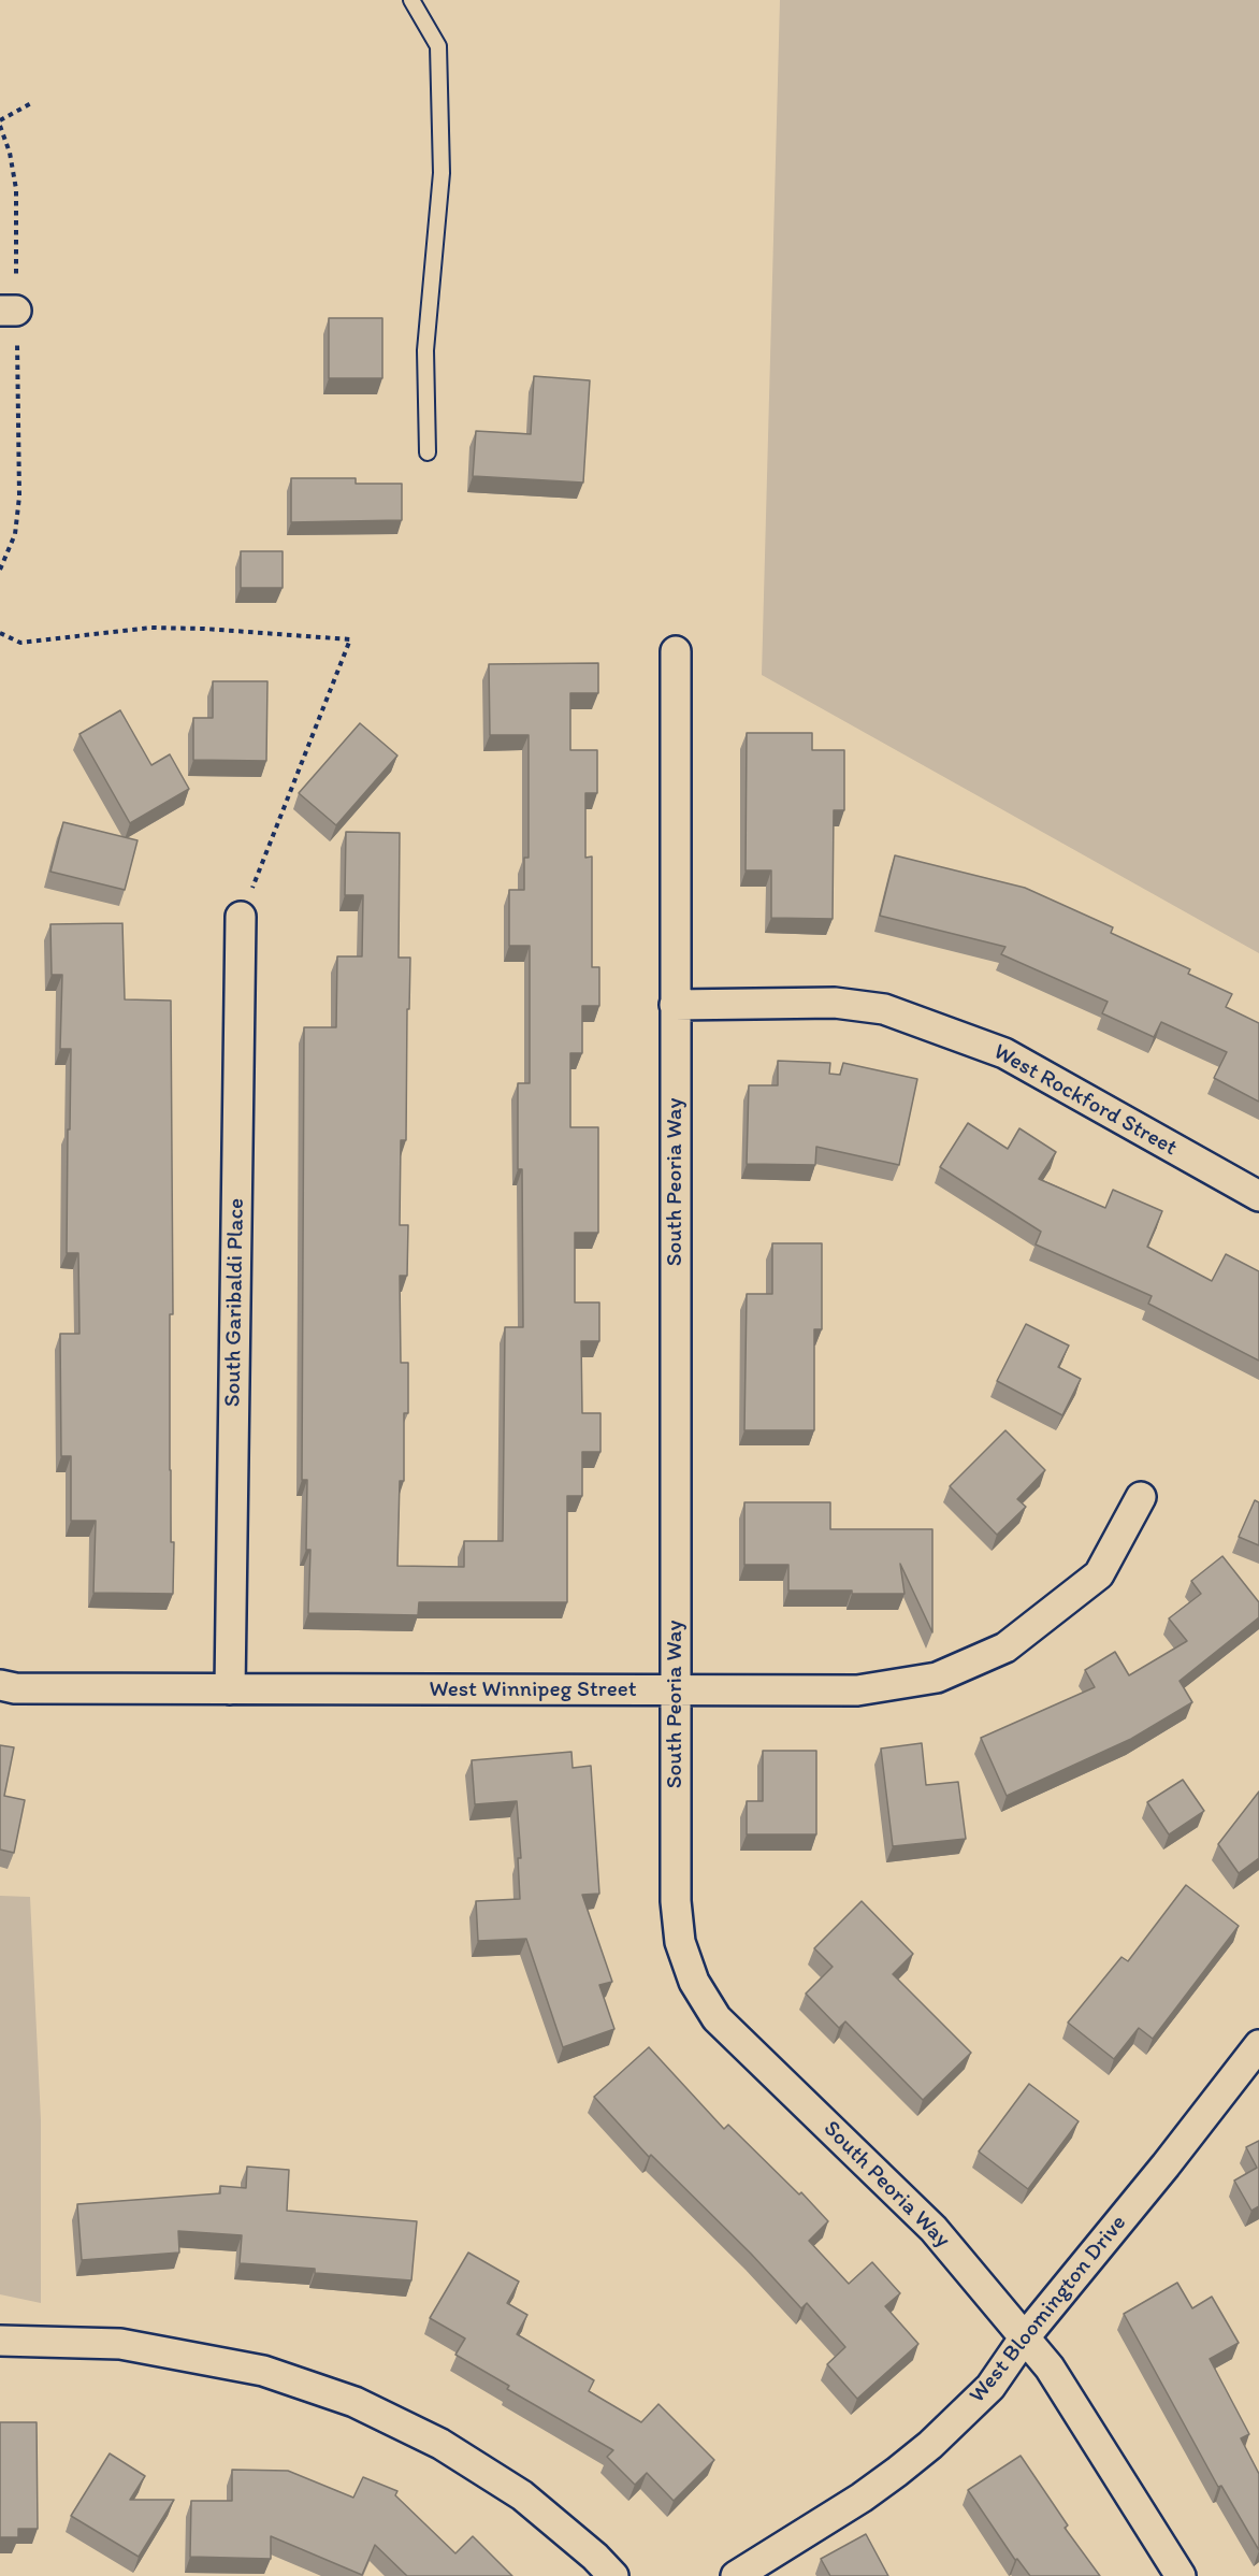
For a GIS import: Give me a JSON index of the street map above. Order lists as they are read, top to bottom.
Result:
{
  "streets": {
    "street": [
      "West Rockford Street",
      "South Peoria Way",
      "South Garibaldi Place",
      "West Winnipeg Street",
      "West Bloomington Drive"
    ]
  },
  "crossings": [
    ["West Rockford Street", "South Peoria Way"],
    ["South Peoria Way", "West Winnipeg Street"],
    ["South Peoria Way", "West Bloomington Drive"],
    ["South Garibaldi Place", "West Winnipeg Street"]
  ]
}
